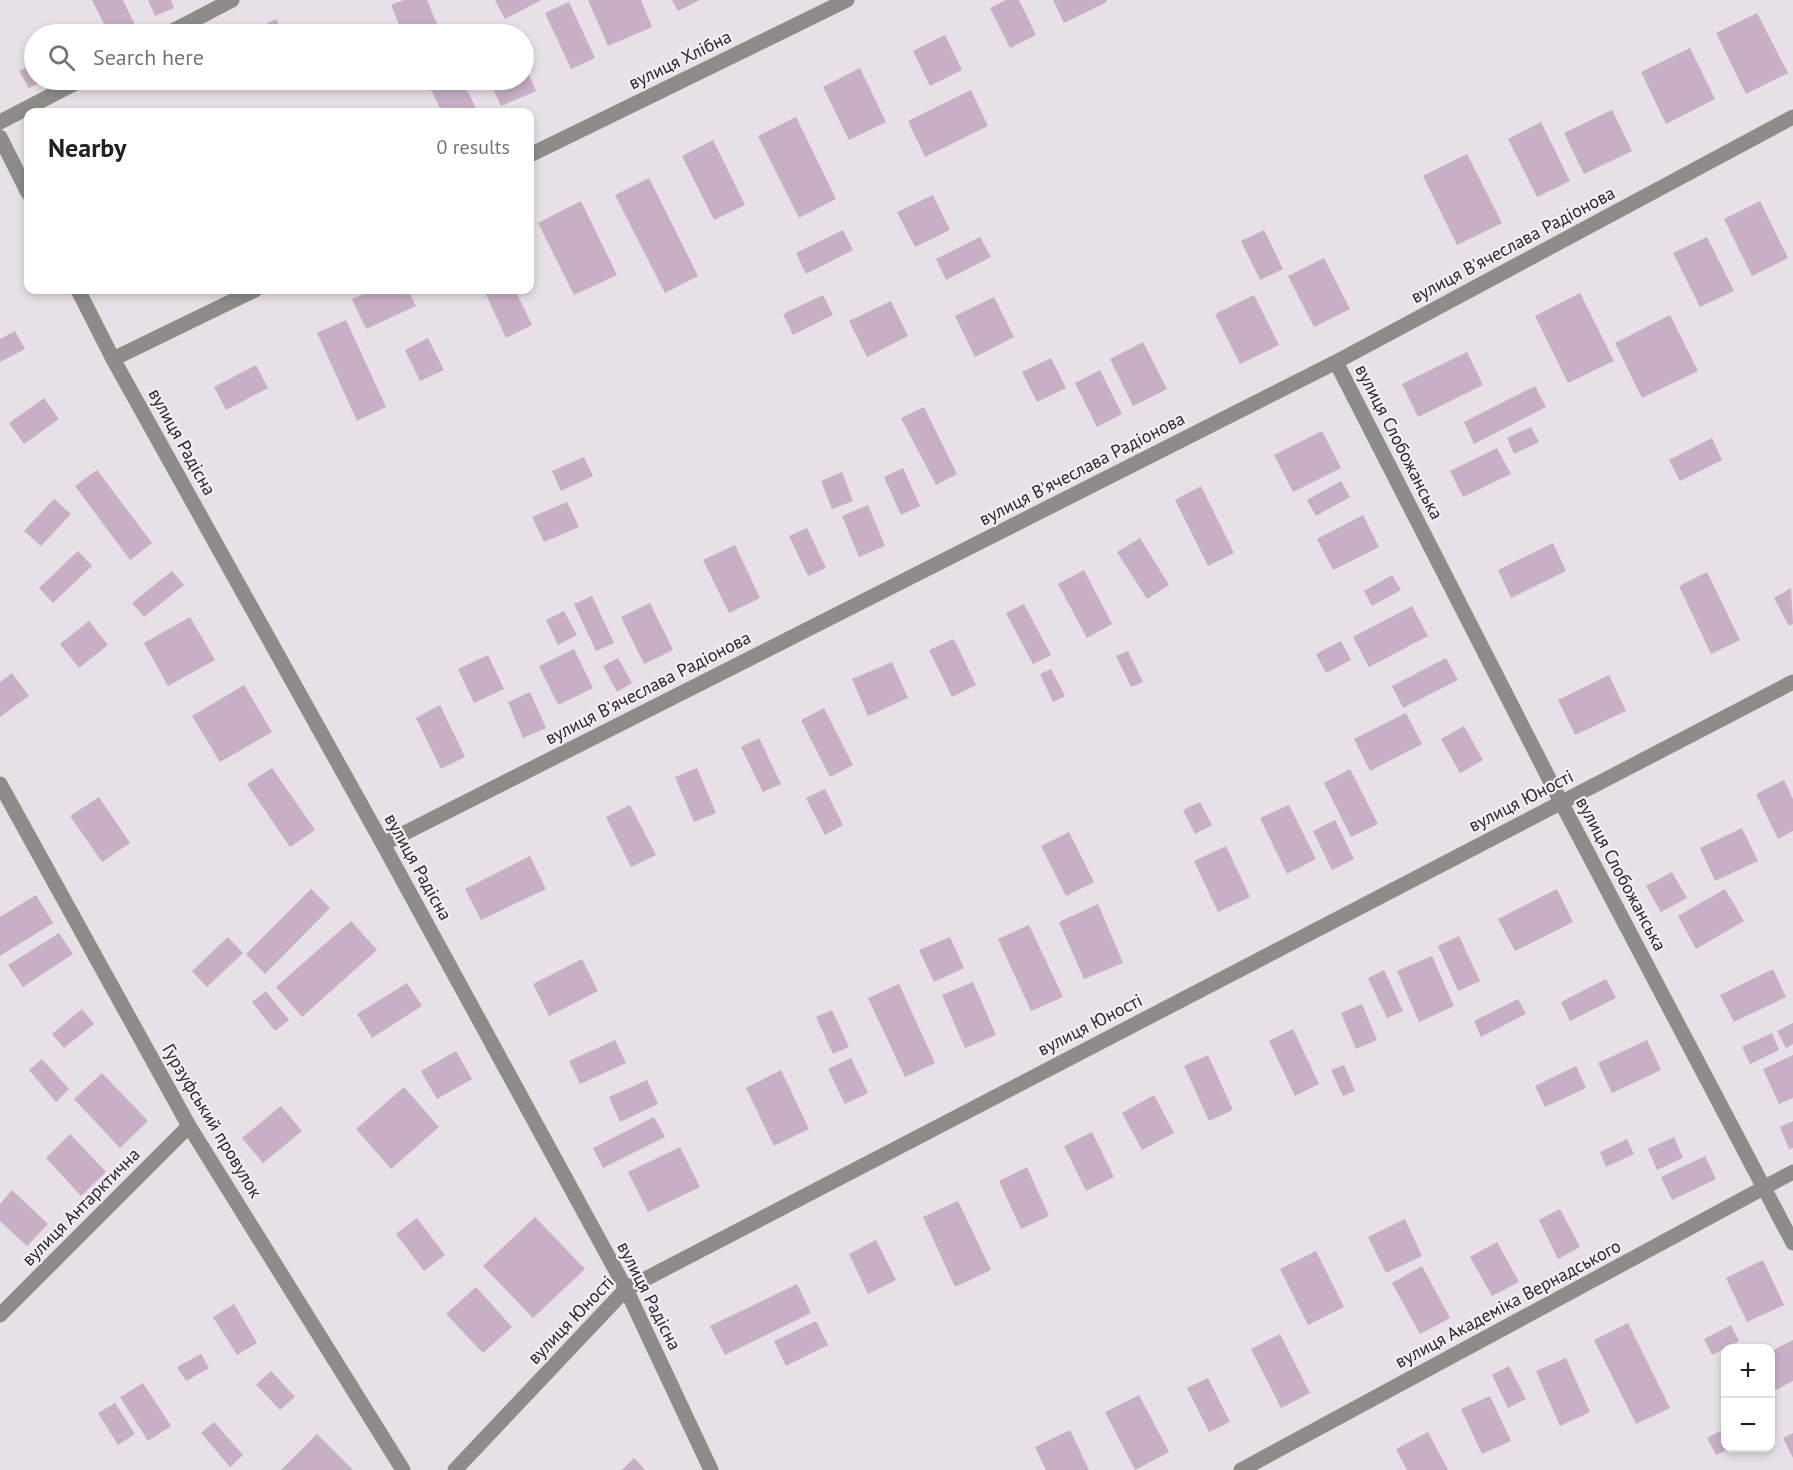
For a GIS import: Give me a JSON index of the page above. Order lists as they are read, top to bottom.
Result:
{
  "streets": {
    "street": [
      "вулиця Хлібна",
      "вулиця В'ячеслава Радіонова",
      "вулиця Радісна",
      "вулиця Слобожанська",
      "вулиця Юності",
      "Гурзуфський провулок",
      "вулиця Антарктична",
      "вулиця Академіка Вернадського"
    ]
  },
  "crossings": [
    ["вулиця В'ячеслава Радіонова", "вулиця Радісна"],
    ["вулиця В'ячеслава Радіонова", "вулиця Слобожанська"],
    ["вулиця Радісна", "вулиця Юності"],
    ["вулиця Слобожанська", "вулиця Юності"],
    ["вулиця Слобожанська", "вулиця Академіка Вернадського"],
    ["Гурзуфський провулок", "вулиця Антарктична"]
  ],
  "page": {
    "search": "Search here",
    "heading": ["Nearby", "0 results"],
    "map_buttons": ["+", "−"]
  }
}
